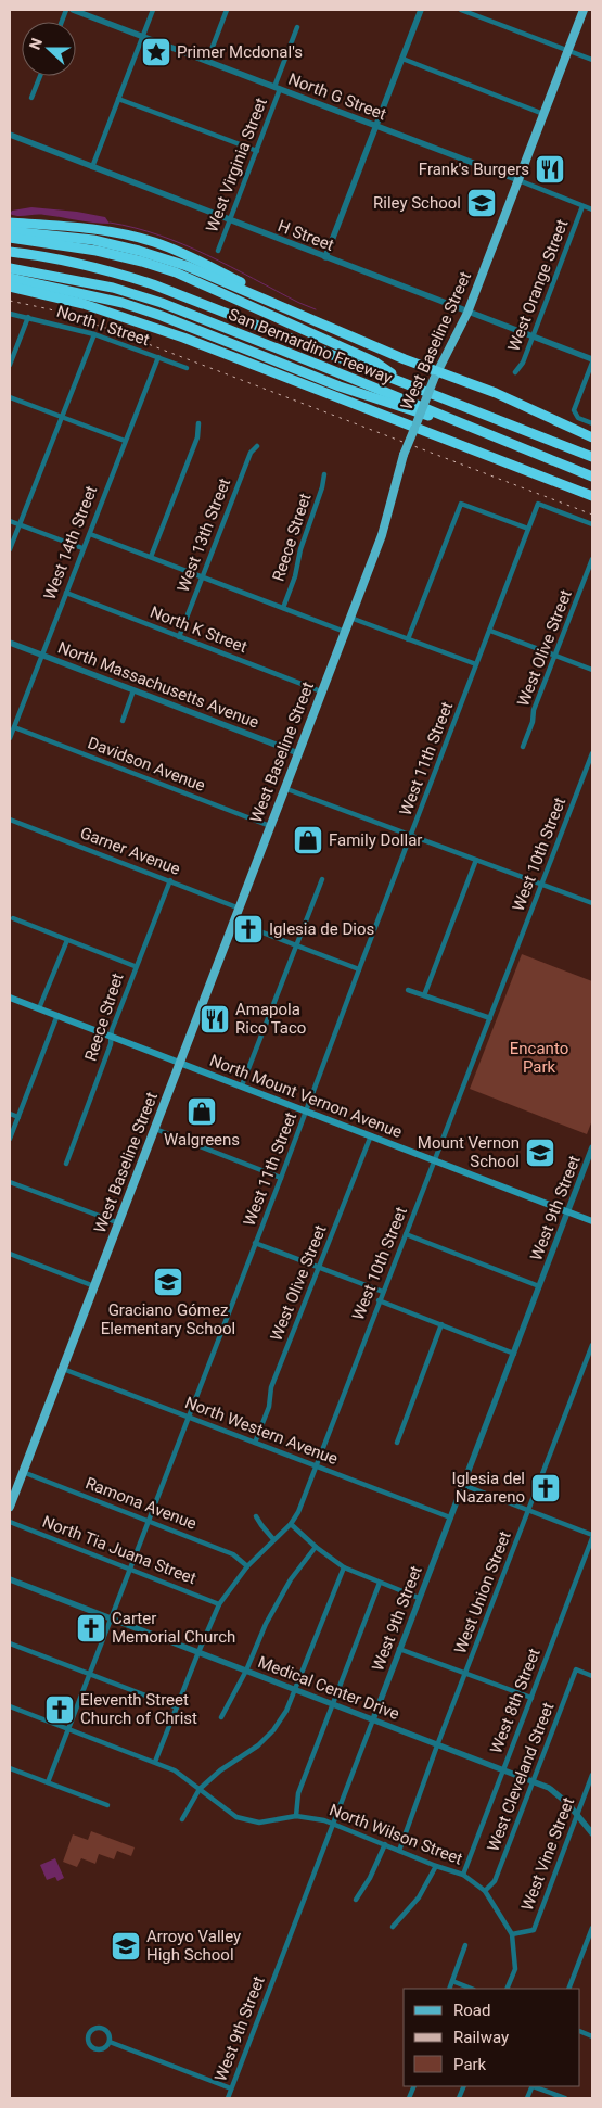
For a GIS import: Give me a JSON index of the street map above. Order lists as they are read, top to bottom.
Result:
{
  "streets": {
    "highway": ["San Bernardino Freeway"],
    "main road": ["West Baseline Street", "North Mount Vernon Avenue"],
    "street": [
      "North G Street",
      "West Virginia Street",
      "H Street",
      "West Orange Street",
      "North I Street",
      "West 13th Street",
      "Reece Street",
      "West 14th Street",
      "North K Street",
      "West Olive Street",
      "North Massachusetts Avenue",
      "West 11th Street",
      "Davidson Avenue",
      "Garner Avenue",
      "West 10th Street",
      "West 9th Street",
      "North Western Avenue",
      "Ramona Avenue",
      "North Tia Juana Street",
      "West Union Street",
      "Medical Center Drive",
      "West 8th Street",
      "West Cleveland Street",
      "North Wilson Street",
      "West Vine Street"
    ]
  },
  "crossings": [
    ["North G Street", "West Virginia Street"],
    ["North G Street", "West Orange Street"],
    ["North G Street", "West Baseline Street"],
    ["West Virginia Street", "H Street"],
    ["H Street", "West Orange Street"],
    ["H Street", "West Baseline Street"],
    ["North I Street", "West 14th Street"],
    ["West Baseline Street", "North K Street"],
    ["West Baseline Street", "North Massachusetts Avenue"],
    ["West Baseline Street", "Davidson Avenue"],
    ["West Baseline Street", "Garner Avenue"],
    ["West Baseline Street", "North Mount Vernon Avenue"],
    ["West Baseline Street", "North Western Avenue"],
    ["West Baseline Street", "Ramona Avenue"],
    ["West 13th Street", "North K Street"],
    ["Reece Street", "Garner Avenue"],
    ["Reece Street", "North Mount Vernon Avenue"],
    ["West 14th Street", "North K Street"],
    ["West 14th Street", "North Massachusetts Avenue"],
    ["West 14th Street", "Davidson Avenue"],
    ["West Olive Street", "North Mount Vernon Avenue"],
    ["West Olive Street", "North Western Avenue"],
    ["West 11th Street", "North Mount Vernon Avenue"],
    ["West 11th Street", "North Western Avenue"],
    ["West 11th Street", "Ramona Avenue"],
    ["West 11th Street", "North Tia Juana Street"],
    ["West 11th Street", "Medical Center Drive"],
    ["West 11th Street", "North Wilson Street"],
    ["West 10th Street", "North Mount Vernon Avenue"],
    ["West 10th Street", "North Western Avenue"],
    ["West 10th Street", "Ramona Avenue"],
    ["West 10th Street", "North Tia Juana Street"],
    ["West 10th Street", "Medical Center Drive"],
    ["West 10th Street", "North Wilson Street"],
    ["North Mount Vernon Avenue", "West 9th Street"],
    ["West 9th Street", "North Western Avenue"],
    ["West 9th Street", "Medical Center Drive"],
    ["West 9th Street", "North Wilson Street"],
    ["West Union Street", "Medical Center Drive"],
    ["West Union Street", "North Wilson Street"],
    ["Medical Center Drive", "West 8th Street"],
    ["Medical Center Drive", "West Cleveland Street"],
    ["Medical Center Drive", "West Vine Street"],
    ["West 8th Street", "North Wilson Street"],
    ["West Cleveland Street", "North Wilson Street"],
    ["North Wilson Street", "West Vine Street"]
  ],
  "parks": ["Encanto Park"],
  "places": {
    "place": ["Primer Mcdonal's"],
    "restaurant": ["Frank's Burgers", "Amapola Rico Taco"],
    "school or university": [
      "Riley School",
      "Mount Vernon School",
      "Graciano Gómez Elementary School",
      "Arroyo Valley High School"
    ],
    "shop": ["Family Dollar", "Walgreens"],
    "church": [
      "Iglesia de Dios",
      "Iglesia del Nazareno",
      "Carter Memorial Church",
      "Eleventh Street Church of Christ"
    ]
  },
  "legend": ["Road", "Railway", "Park"],
  "north": "left"
}
